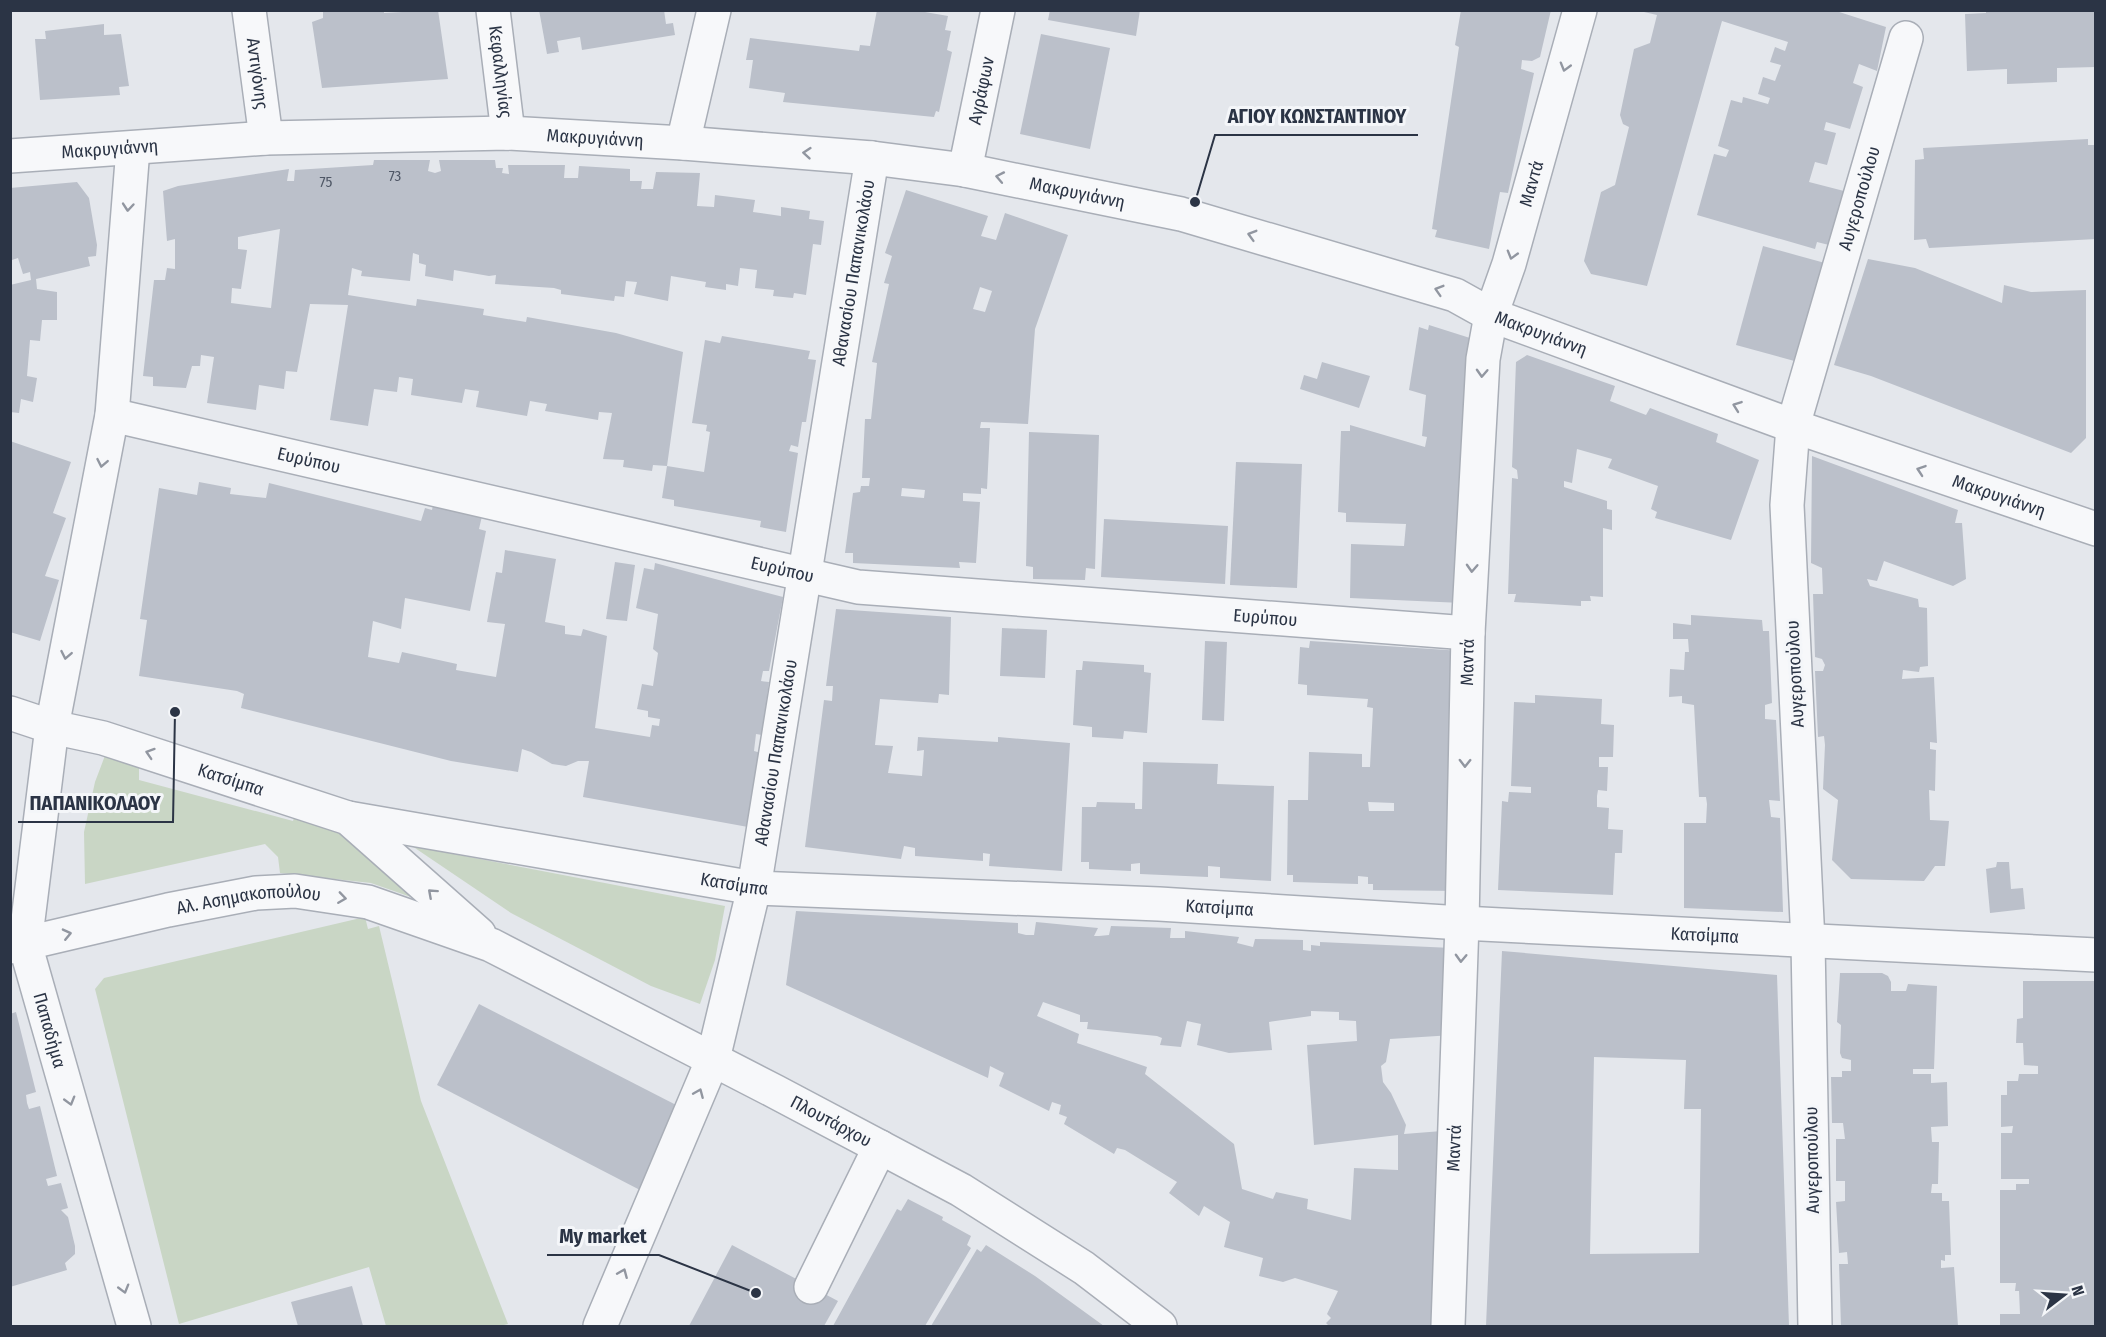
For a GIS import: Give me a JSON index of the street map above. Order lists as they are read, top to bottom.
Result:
{
  "streets": {
    "street": [
      "Κεφαλληνίας",
      "Αντιγόνης",
      "Αγράφων",
      "Μακρυγιάννη",
      "Μαντά",
      "Αυγεροπούλου",
      "Αθανασίου Παπανικολάου",
      "Ευρύπου",
      "Κατσίμπα",
      "Αλ. Ασημακοπούλου",
      "Παπαδήμα",
      "Πλουτάρχου"
    ]
  },
  "crossings": [
    ["Κεφαλληνίας", "Μακρυγιάννη"],
    ["Αντιγόνης", "Μακρυγιάννη"],
    ["Αγράφων", "Μακρυγιάννη"],
    ["Μακρυγιάννη", "Μαντά"],
    ["Μακρυγιάννη", "Αυγεροπούλου"],
    ["Μακρυγιάννη", "Αθανασίου Παπανικολάου"],
    ["Μακρυγιάννη", "Παπαδήμα"],
    ["Μαντά", "Ευρύπου"],
    ["Μαντά", "Κατσίμπα"],
    ["Αυγεροπούλου", "Κατσίμπα"],
    ["Αθανασίου Παπανικολάου", "Ευρύπου"],
    ["Αθανασίου Παπανικολάου", "Κατσίμπα"],
    ["Αθανασίου Παπανικολάου", "Πλουτάρχου"],
    ["Ευρύπου", "Παπαδήμα"],
    ["Κατσίμπα", "Αλ. Ασημακοπούλου"],
    ["Κατσίμπα", "Παπαδήμα"],
    ["Κατσίμπα", "Πλουτάρχου"],
    ["Αλ. Ασημακοπούλου", "Παπαδήμα"],
    ["Αλ. Ασημακοπούλου", "Πλουτάρχου"]
  ],
  "one_way": [
    "Μακρυγιάννη",
    "Μαντά",
    "Αλ. Ασημακοπούλου",
    "Παπαδήμα"
  ],
  "places": ["ΑΓΙΟΥ ΚΩΝΣΤΑΝΤΙΝΟΥ", "ΠΑΠΑΝΙΚΟΛΑΟΥ", "My market"],
  "house_numbers": ["73", "75"],
  "north": "right"
}
